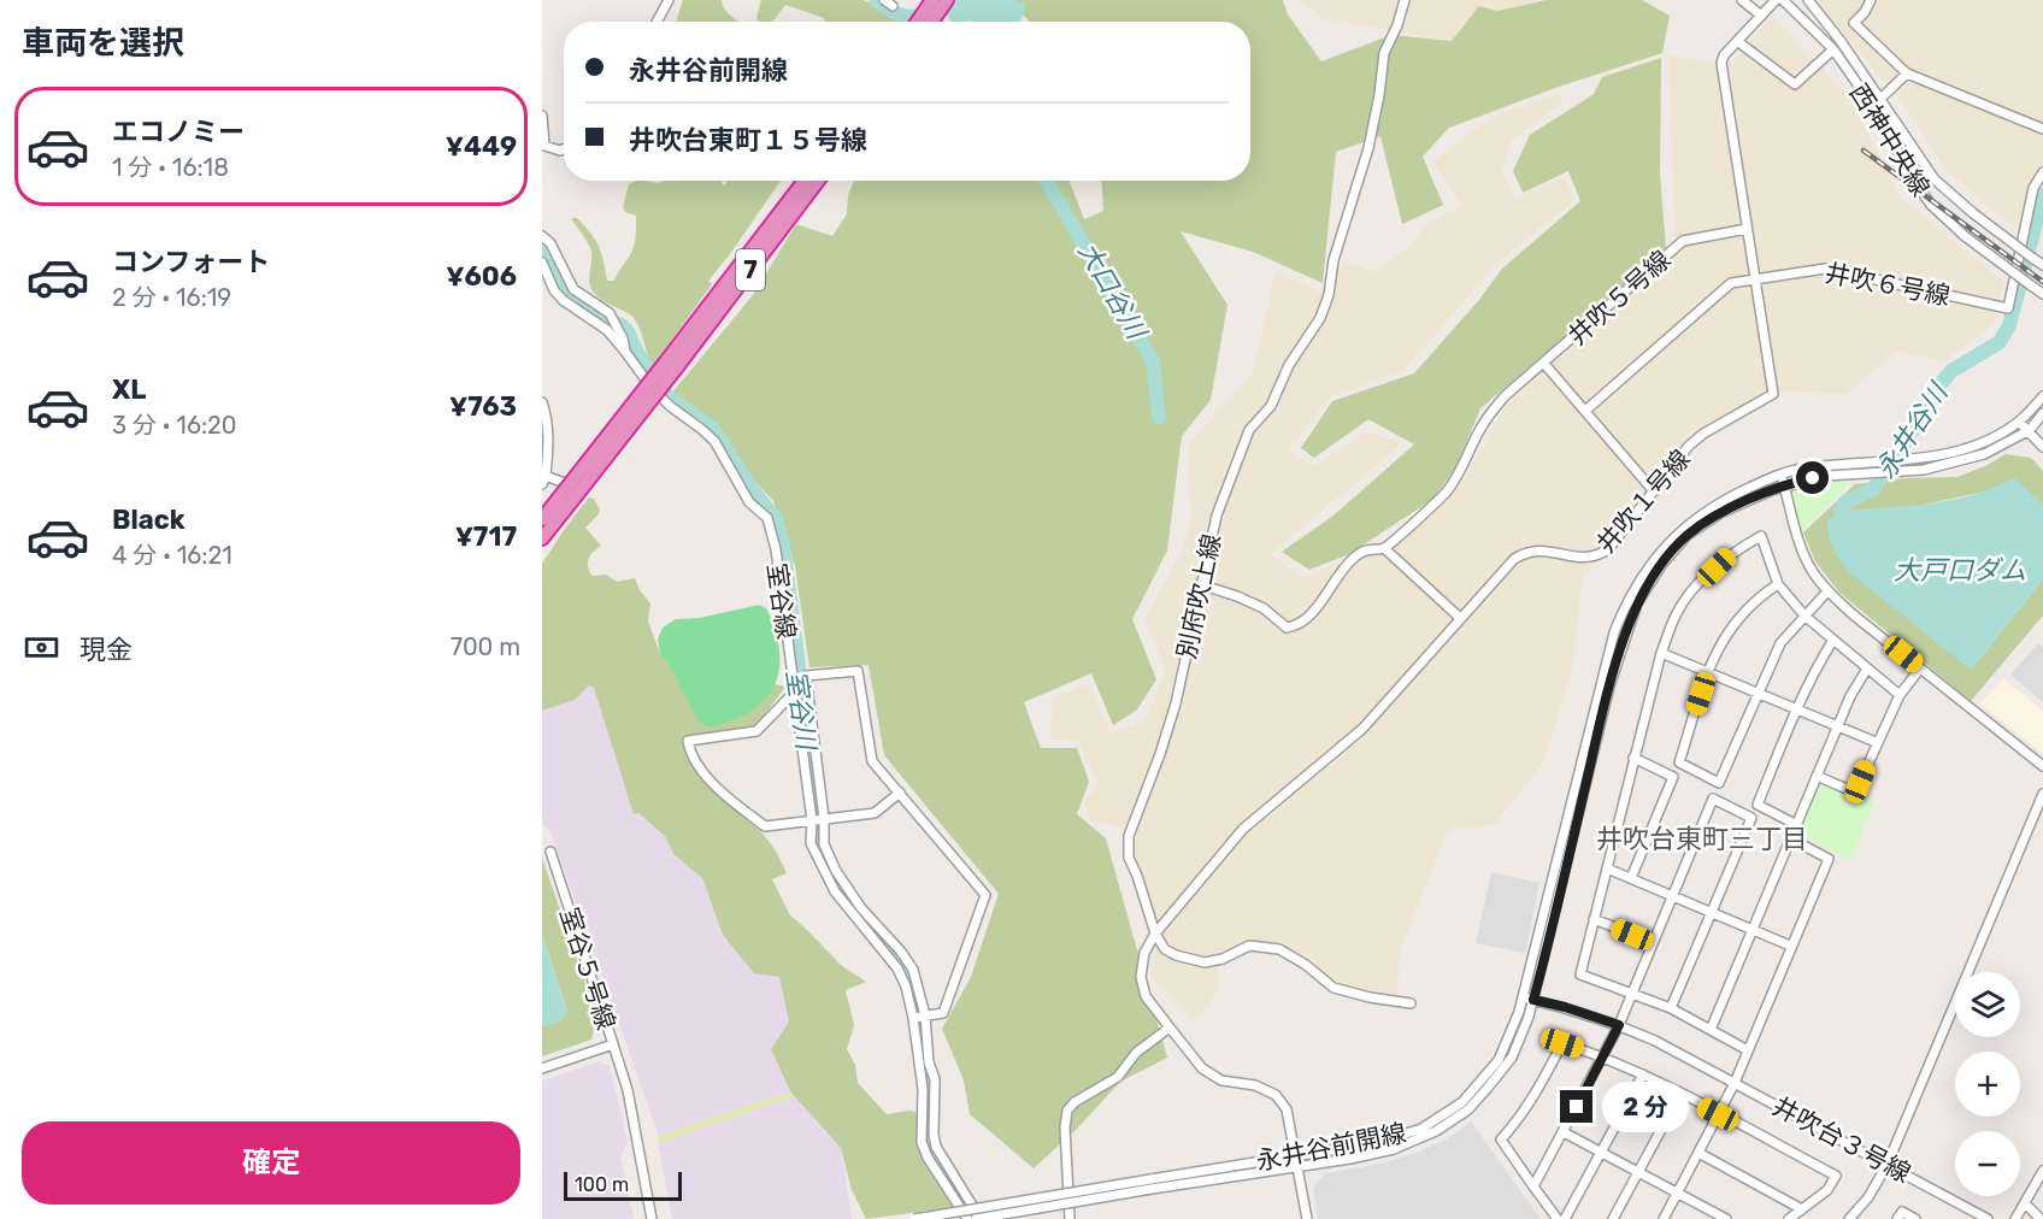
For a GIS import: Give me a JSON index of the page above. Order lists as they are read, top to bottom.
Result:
{
  "streets": {
    "highway": ["7"],
    "street": [
      "西神中央線",
      "井吹６号線",
      "井吹５号線",
      "井吹１号線",
      "別府吹上線",
      "室谷線",
      "室谷５号線",
      "井吹台３号線",
      "永井谷前開線"
    ]
  },
  "crossings": [
    ["井吹６号線", "井吹１号線"],
    ["井吹５号線", "井吹１号線"],
    ["井吹１号線", "別府吹上線"],
    ["井吹１号線", "永井谷前開線"],
    ["井吹台３号線", "永井谷前開線"]
  ],
  "districts": ["井吹台東町三丁目"],
  "water": [
    "大口谷川",
    "永井谷川",
    "大戸口ダム",
    "室谷川"
  ],
  "scale_bar": "100 m",
  "page": {
    "heading": "車両を選択",
    "banner": ["永井谷前開線", "井吹台東町１５号線"],
    "list": [
      {
        "name": "エコノミー",
        "note": "1 分 · 16:18",
        "value": "¥449"
      },
      {
        "name": "コンフォート",
        "note": "2 分 · 16:19",
        "value": "¥606"
      },
      {
        "name": "XL",
        "note": "3 分 · 16:20",
        "value": "¥763"
      },
      {
        "name": "Black",
        "note": "4 分 · 16:21",
        "value": "¥717"
      }
    ],
    "pay": ["現金", "700 m"],
    "map_buttons": ["+", "−"],
    "bubble": "2 分",
    "buttons": "確定",
    "scale": "100 m"
  }
}
